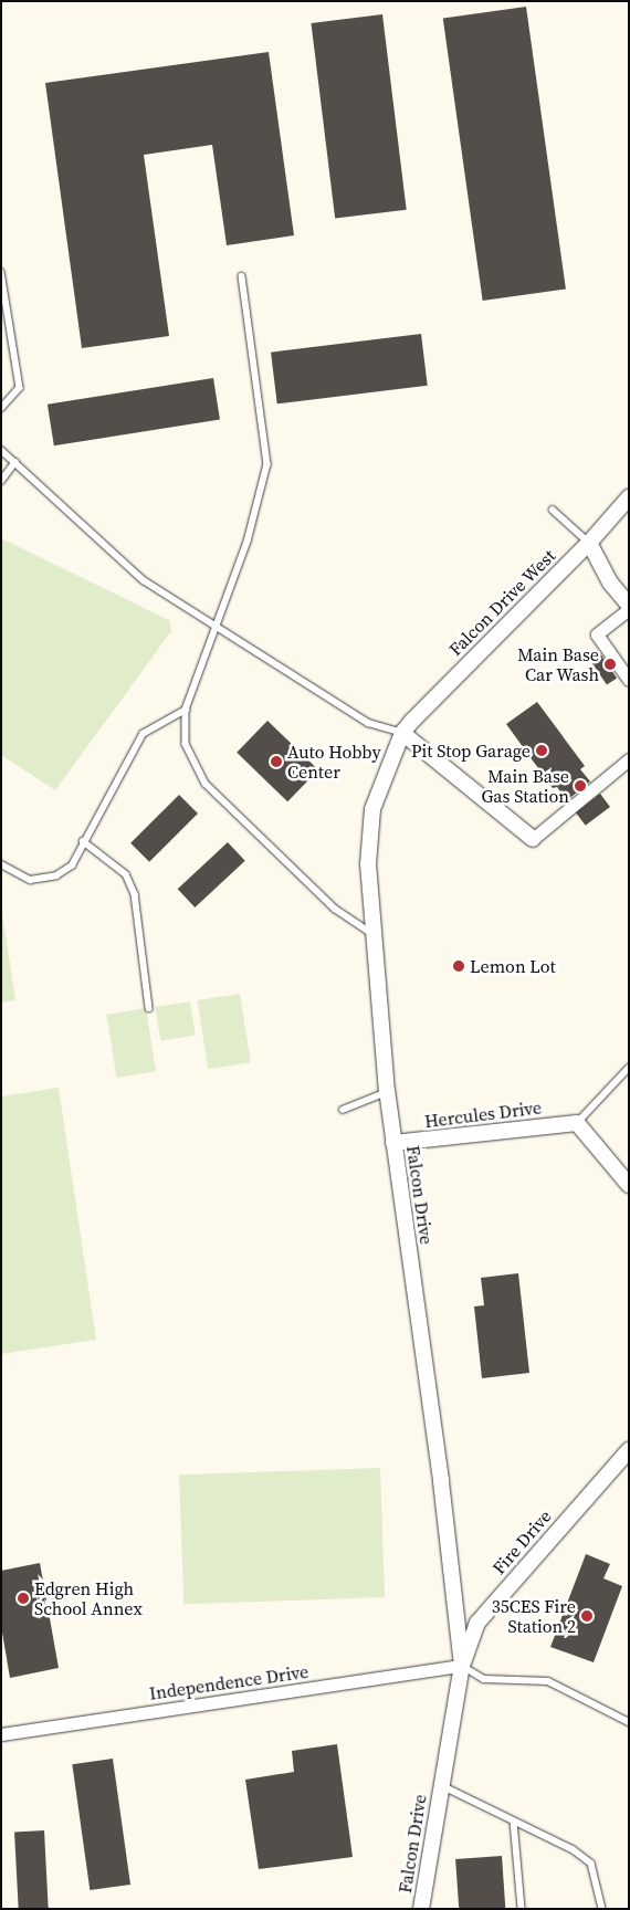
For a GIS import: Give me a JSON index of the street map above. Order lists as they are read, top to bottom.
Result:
{
  "streets": {
    "street": [
      "Falcon Drive West",
      "Hercules Drive",
      "Falcon Drive",
      "Fire Drive",
      "Independence Drive"
    ]
  },
  "crossings": [
    ["Falcon Drive West", "Falcon Drive"],
    ["Hercules Drive", "Falcon Drive"],
    ["Falcon Drive", "Fire Drive"],
    ["Falcon Drive", "Independence Drive"],
    ["Fire Drive", "Independence Drive"]
  ],
  "places": [
    "Main Base Car Wash",
    "Pit Stop Garage",
    "Auto Hobby Center",
    "Main Base Gas Station",
    "Lemon Lot",
    "Edgren High School Annex",
    "35CES Fire Station 2"
  ]
}
